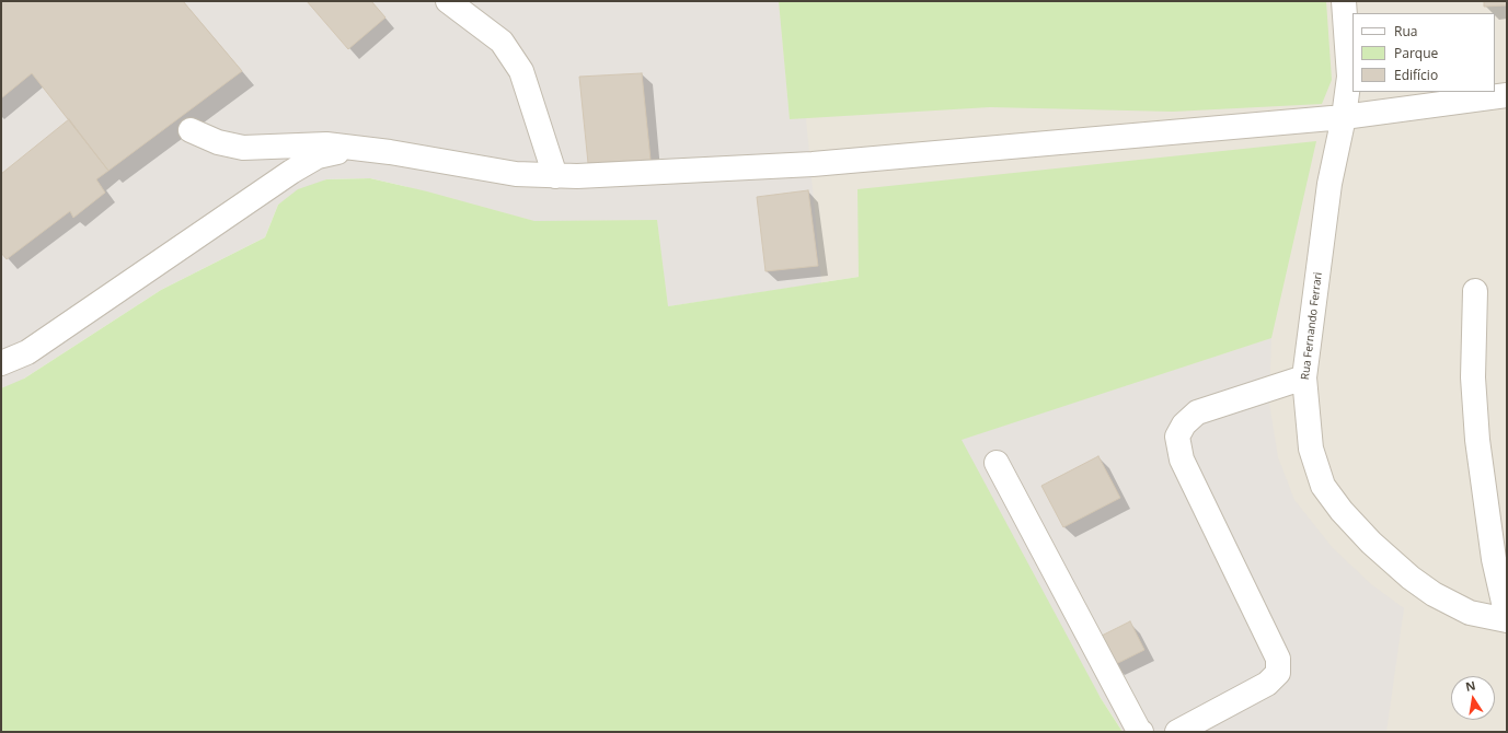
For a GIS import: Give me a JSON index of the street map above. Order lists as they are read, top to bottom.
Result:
{
  "streets": {
    "street": ["Rua Fernando Ferrari"]
  },
  "legend": ["Rua", "Parque", "Edifício"],
  "north": "top"
}
